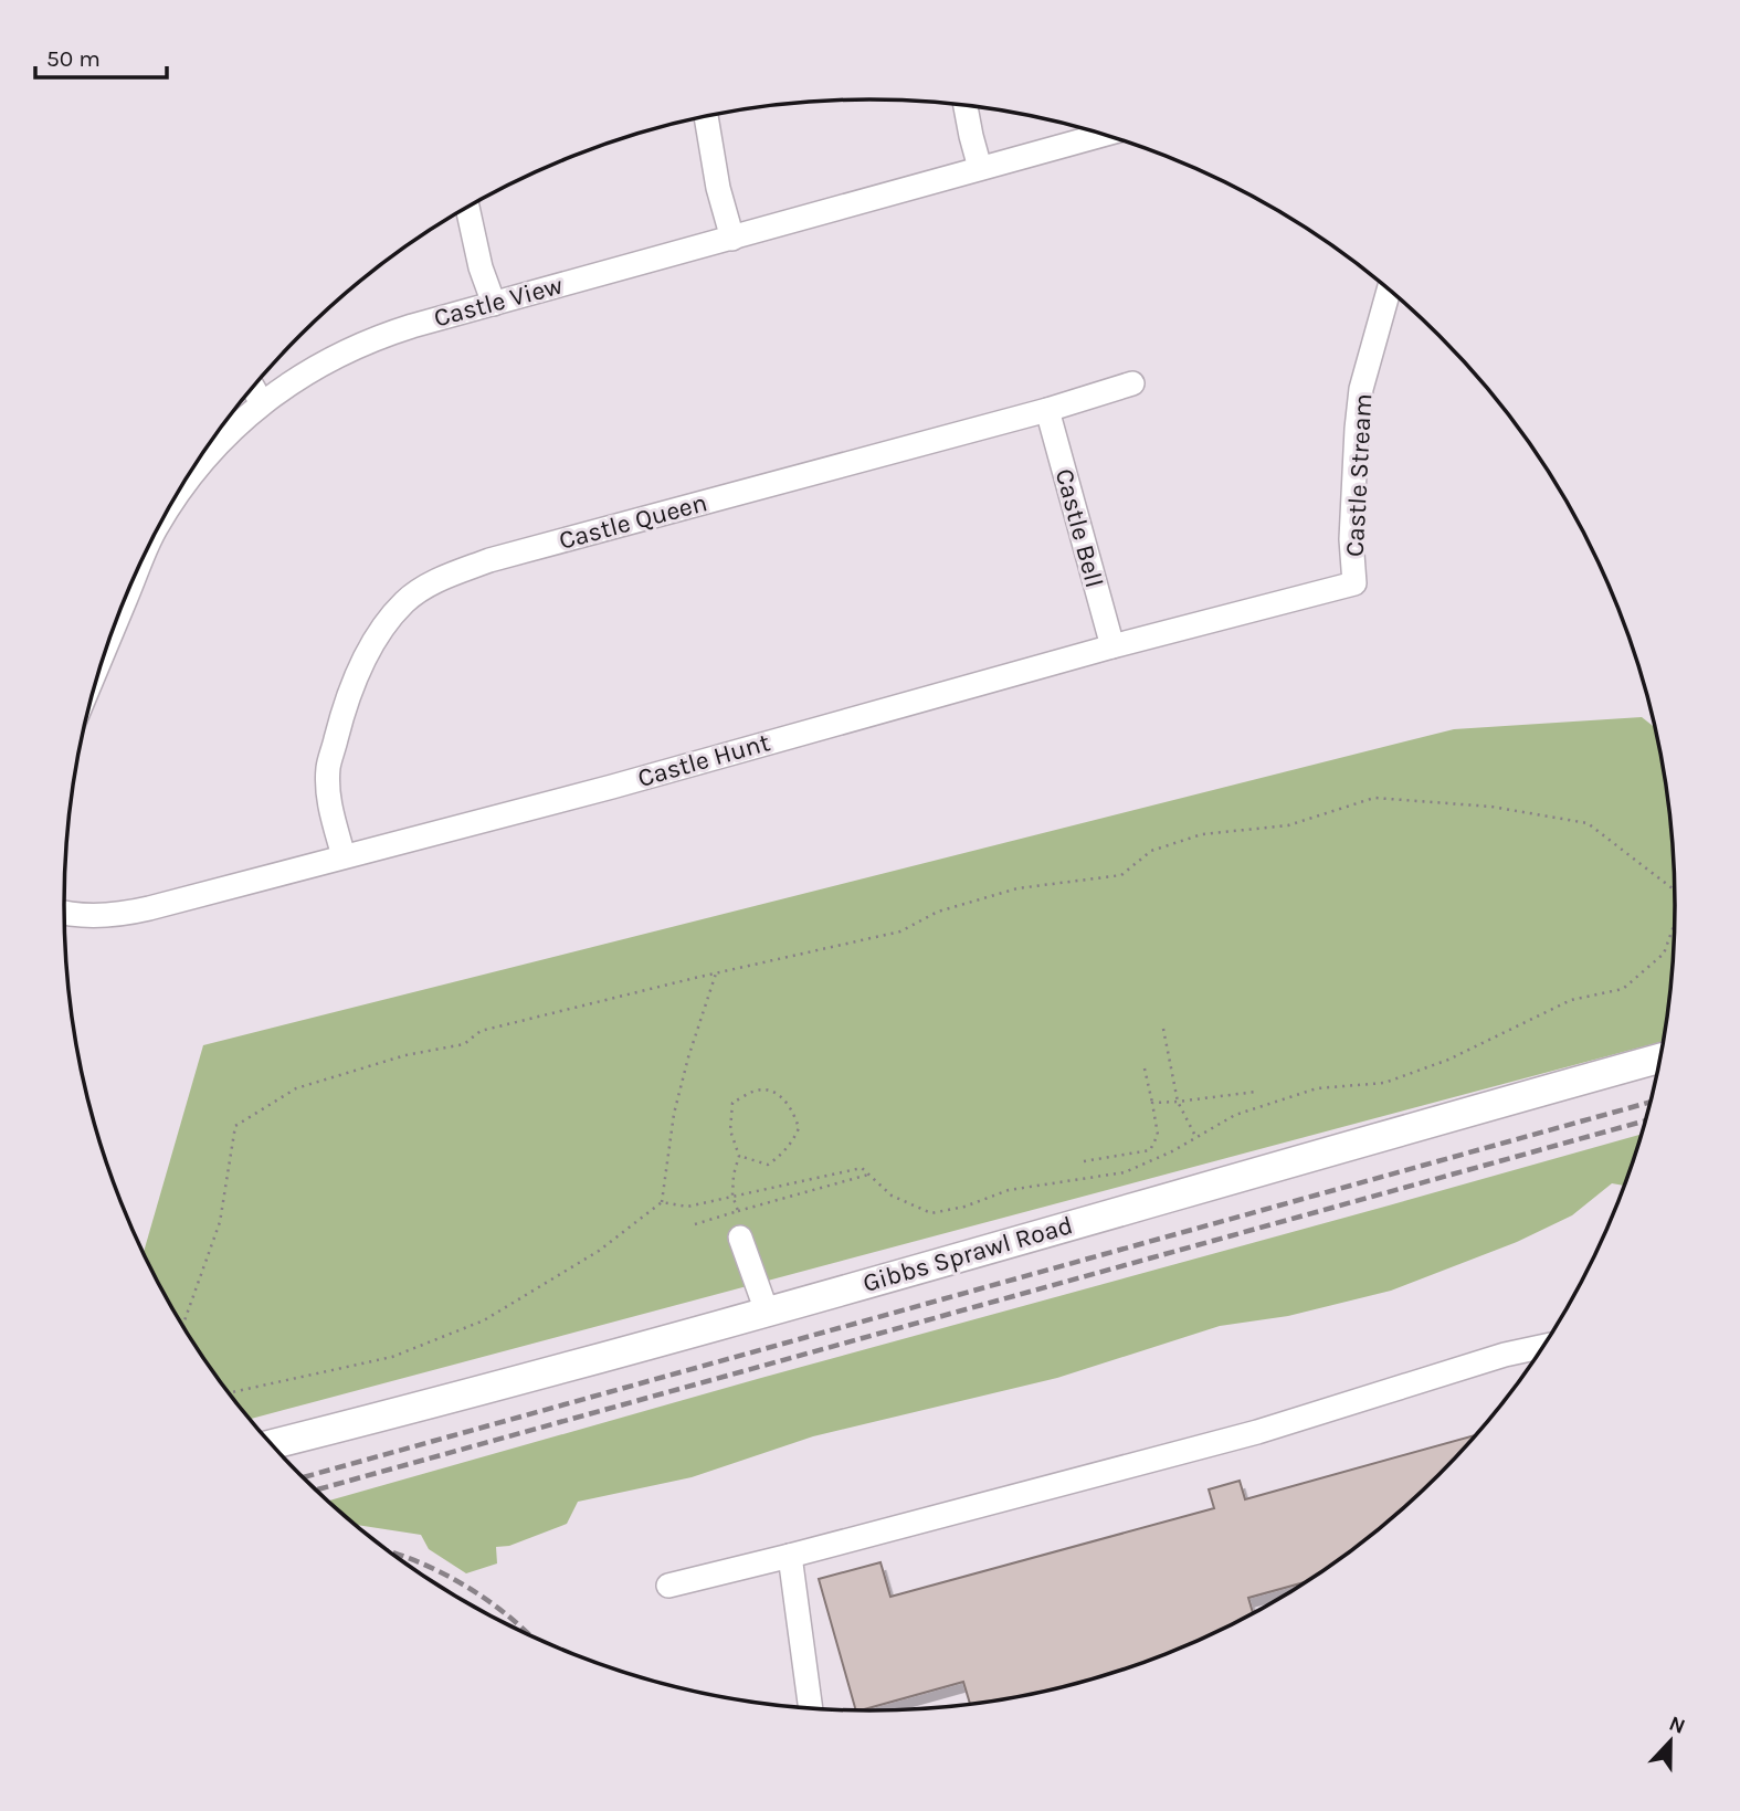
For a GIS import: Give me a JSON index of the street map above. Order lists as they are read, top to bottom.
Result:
{
  "streets": {
    "main road": ["Gibbs Sprawl Road"],
    "street": [
      "Castle View",
      "Castle Stream",
      "Castle Queen",
      "Castle Bell",
      "Castle Hunt"
    ]
  },
  "crossings": [
    ["Castle Stream", "Castle Hunt"],
    ["Castle Queen", "Castle Bell"],
    ["Castle Queen", "Castle Hunt"],
    ["Castle Bell", "Castle Hunt"]
  ],
  "scale_bar": "50 m",
  "north": "top"
}
